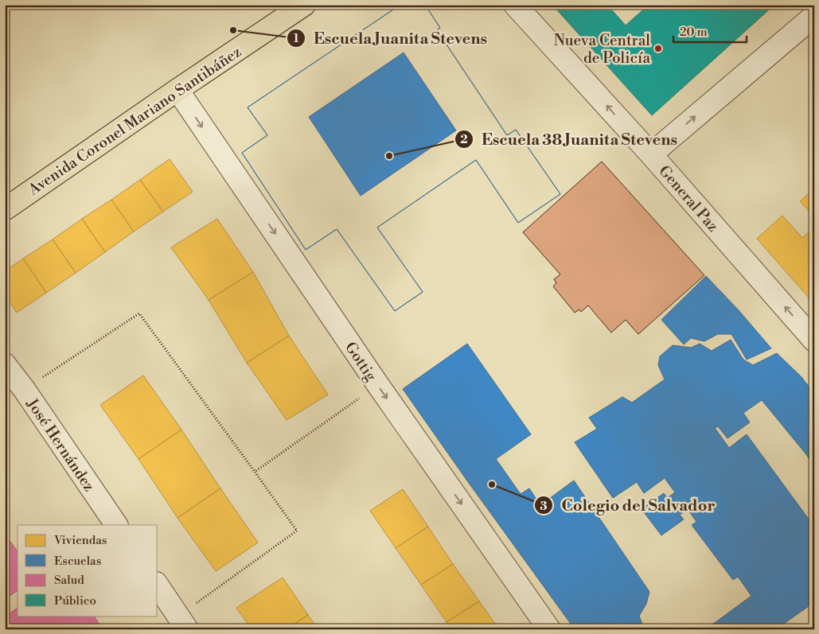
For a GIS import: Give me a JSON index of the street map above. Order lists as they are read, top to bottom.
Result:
{
  "streets": {
    "main road": ["Avenida Coronel Mariano Santibáñez"],
    "street": ["General Paz", "Gottig", "José Hernández"]
  },
  "crossings": [
    ["Avenida Coronel Mariano Santibáñez", "Gottig"]
  ],
  "one_way": ["General Paz", "Gottig"],
  "places": [
    "Escuela Juanita Stevens",
    "Nueva Central de Policía",
    "Escuela 38 Juanita Stevens",
    "Colegio del Salvador"
  ],
  "legend": [
    "Viviendas",
    "Escuelas",
    "Salud",
    "Público"
  ],
  "scale_bar": "20 m"
}
